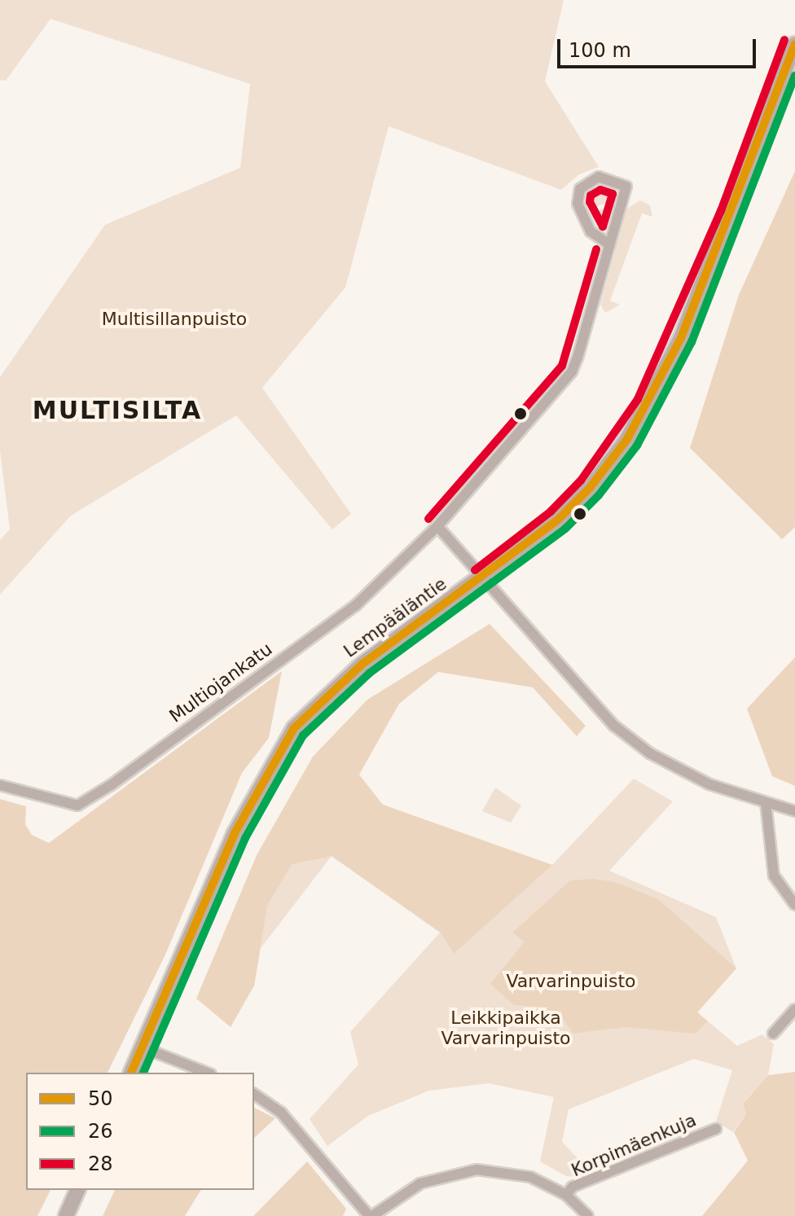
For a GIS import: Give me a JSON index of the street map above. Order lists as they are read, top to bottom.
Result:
{
  "streets": {
    "main road": ["Lempääläntie"],
    "street": ["Multiojankatu", "Korpimäenkuja"]
  },
  "districts": ["MULTISILTA"],
  "parks": ["Multisillanpuisto", "Varvarinpuisto", "Leikkipaikka Varvarinpuisto"],
  "lines": ["transit line 28", "transit line 50", "transit line 26"],
  "legend": ["50", "26", "28"],
  "scale_bar": "100 m"
}
